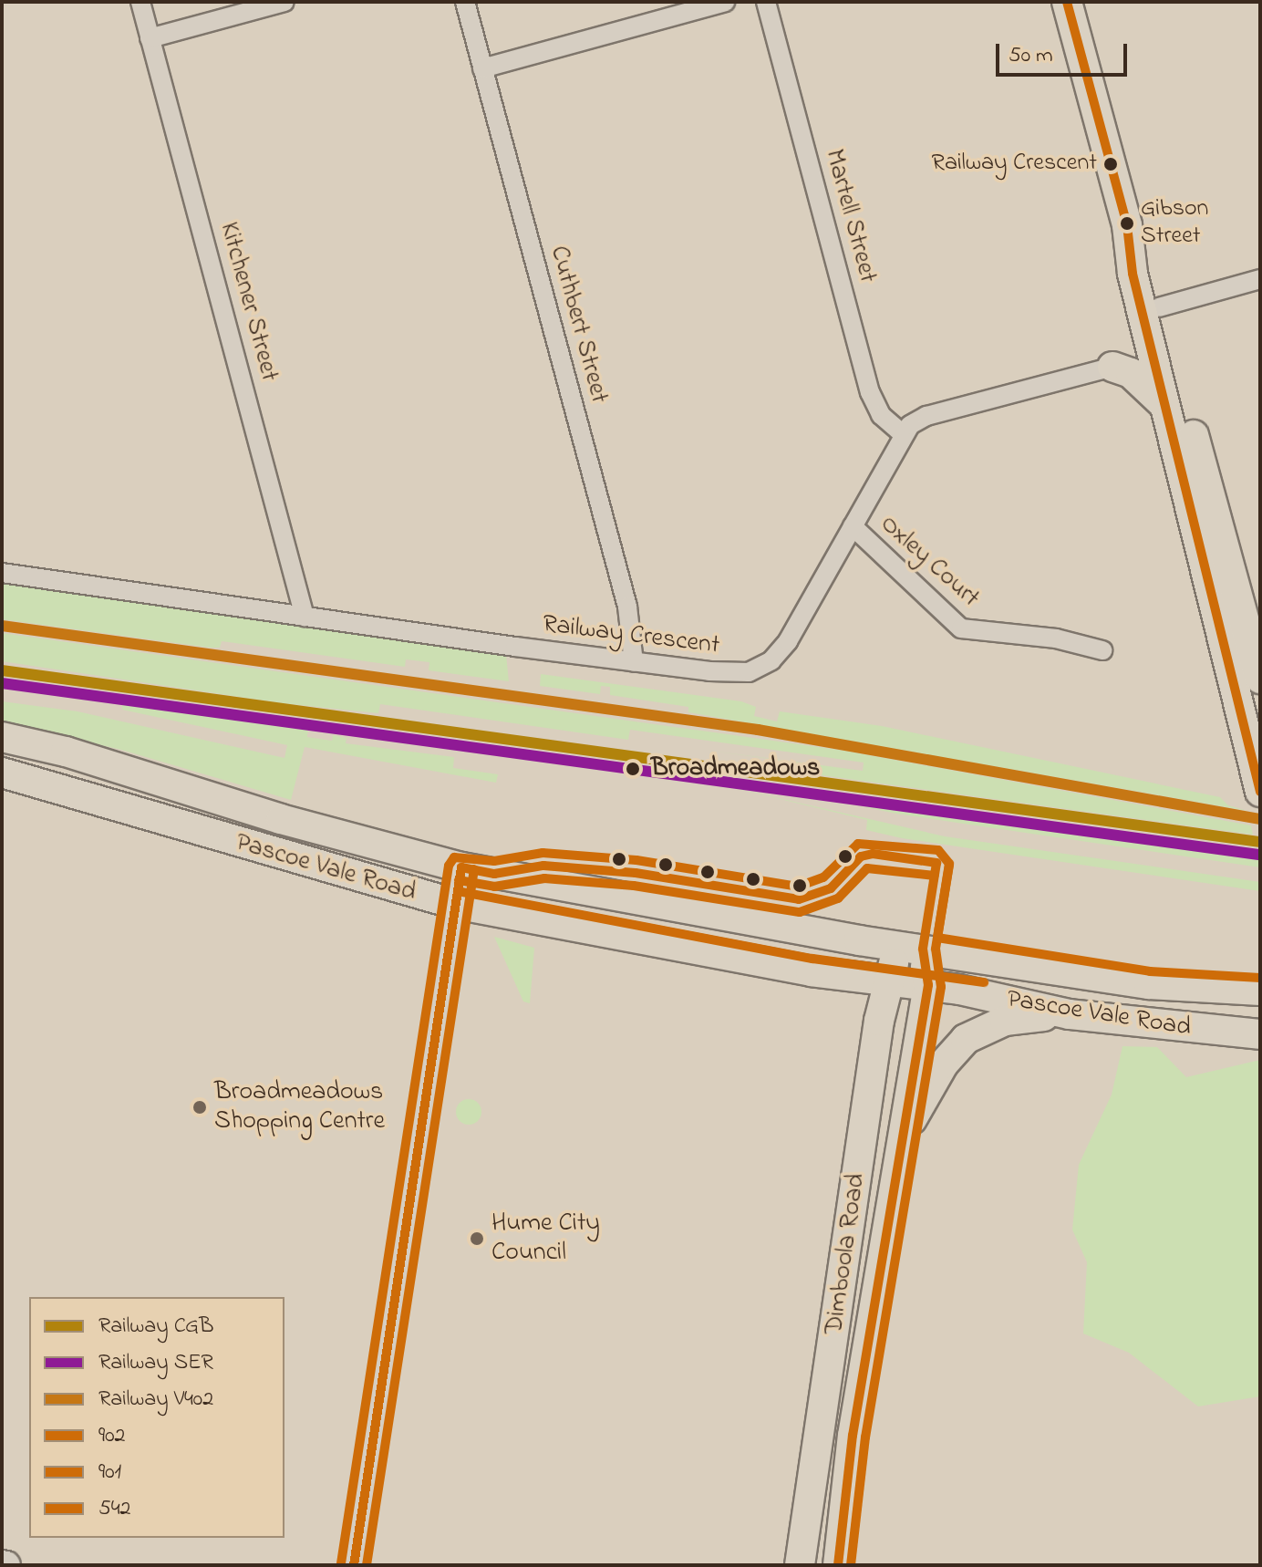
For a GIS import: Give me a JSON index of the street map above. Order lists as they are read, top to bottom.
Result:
{
  "streets": {
    "main road": ["Pascoe Vale Road", "Dimboola Road"],
    "street": [
      "Martell Street",
      "Kitchener Street",
      "Cuthbert Street",
      "Oxley Court",
      "Railway Crescent"
    ]
  },
  "crossings": [
    ["Martell Street", "Railway Crescent"],
    ["Kitchener Street", "Railway Crescent"],
    ["Cuthbert Street", "Railway Crescent"],
    ["Oxley Court", "Railway Crescent"],
    ["Pascoe Vale Road", "Dimboola Road"]
  ],
  "places": [
    "Railway Crescent",
    "Gibson Street",
    "Broadmeadows",
    "Broadmeadows Shopping Centre",
    "Hume City Council"
  ],
  "lines": [
    "transit line 902",
    "rail line V402",
    "rail line CGB",
    "rail line SER",
    "transit line 542",
    "transit line 901"
  ],
  "legend": [
    "Railway CGB",
    "Railway SER",
    "Railway V402",
    "902",
    "901",
    "542"
  ],
  "scale_bar": "50 m"
}
